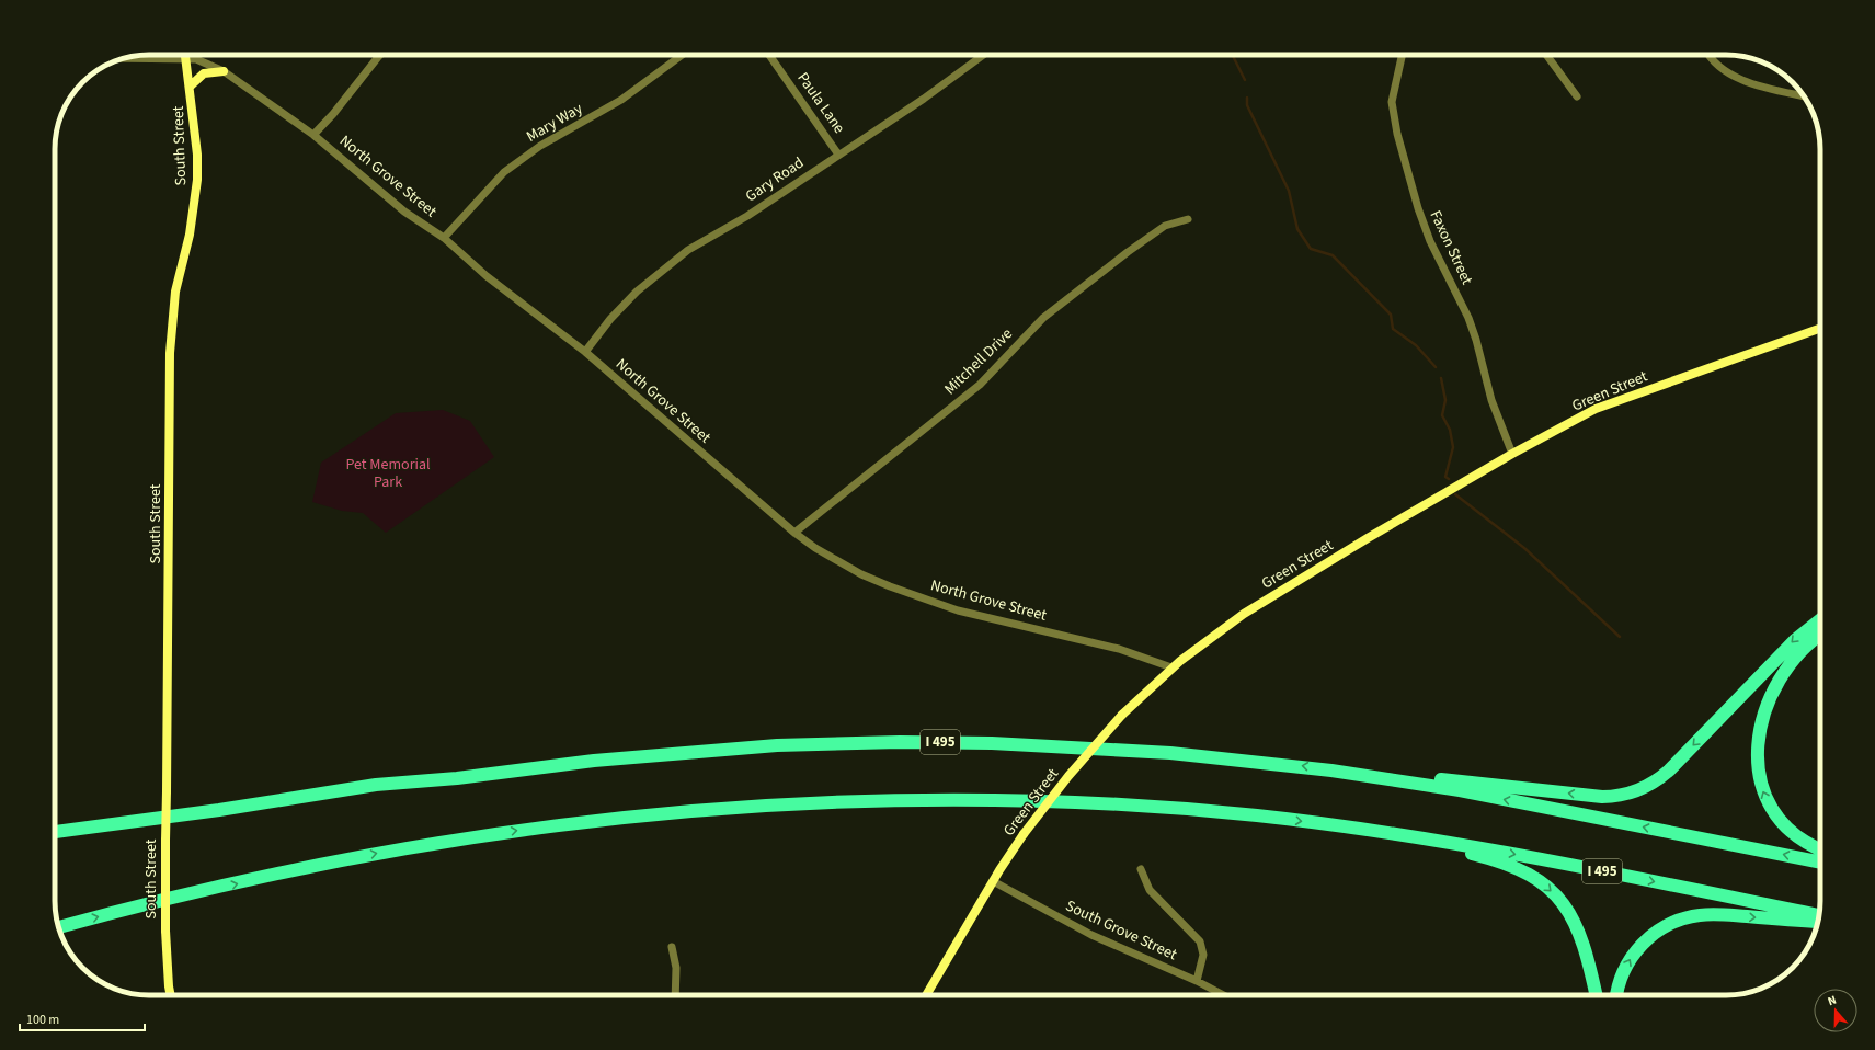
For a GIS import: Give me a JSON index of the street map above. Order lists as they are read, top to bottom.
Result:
{
  "streets": {
    "highway": ["I 495"],
    "main road": ["South Street", "Green Street"],
    "street": [
      "Paula Lane",
      "Mary Way",
      "North Grove Street",
      "Gary Road",
      "Faxon Street",
      "Mitchell Drive",
      "South Grove Street"
    ]
  },
  "crossings": [
    ["Paula Lane", "Gary Road"],
    ["Mary Way", "North Grove Street"],
    ["South Street", "North Grove Street"],
    ["North Grove Street", "Gary Road"],
    ["North Grove Street", "Mitchell Drive"],
    ["North Grove Street", "Green Street"],
    ["Faxon Street", "Green Street"],
    ["Green Street", "South Grove Street"]
  ],
  "parks": ["Pet Memorial Park"],
  "scale_bar": "100 m",
  "north": "top"
}
